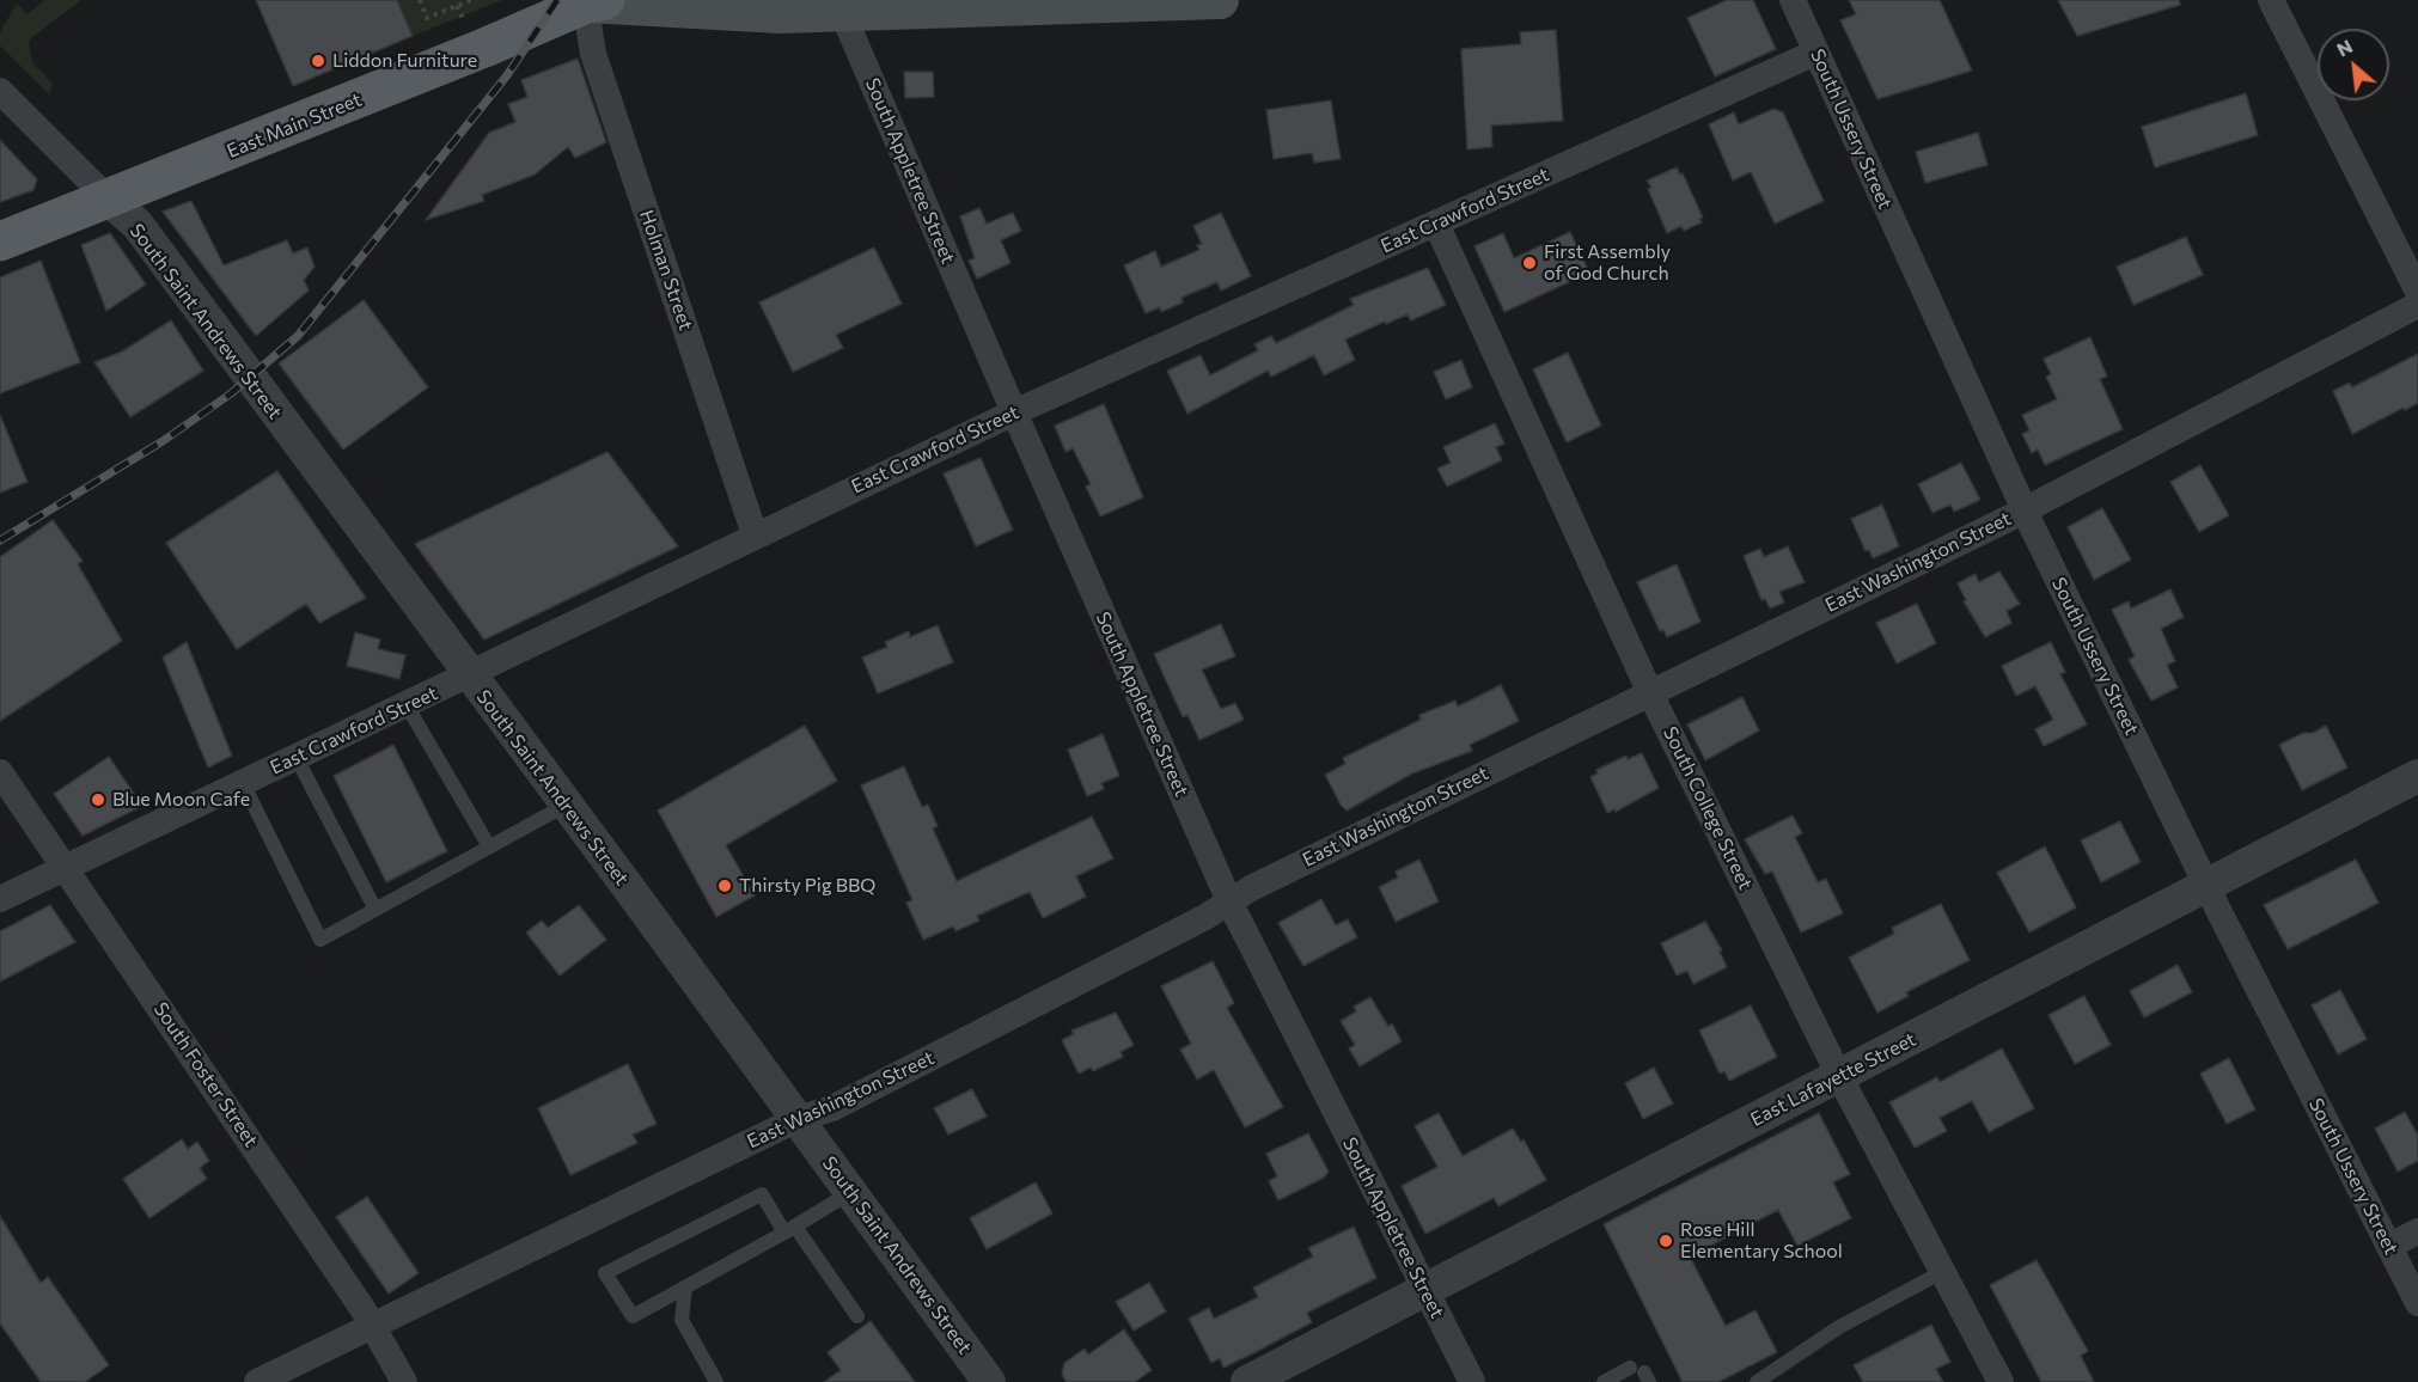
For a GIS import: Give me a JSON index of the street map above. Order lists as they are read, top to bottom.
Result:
{
  "streets": {
    "main road": ["East Main Street"],
    "street": [
      "South Ussery Street",
      "South Appletree Street",
      "East Crawford Street",
      "Holman Street",
      "South Saint Andrews Street",
      "East Washington Street",
      "South College Street",
      "South Foster Street",
      "East Lafayette Street"
    ]
  },
  "crossings": [
    ["East Main Street", "Holman Street"],
    ["East Main Street", "South Saint Andrews Street"],
    ["South Ussery Street", "East Crawford Street"],
    ["South Ussery Street", "East Washington Street"],
    ["South Ussery Street", "East Lafayette Street"],
    ["South Appletree Street", "East Crawford Street"],
    ["South Appletree Street", "East Washington Street"],
    ["South Appletree Street", "East Lafayette Street"],
    ["East Crawford Street", "Holman Street"],
    ["East Crawford Street", "South Saint Andrews Street"],
    ["East Crawford Street", "South College Street"],
    ["East Crawford Street", "South Foster Street"],
    ["South Saint Andrews Street", "East Washington Street"],
    ["East Washington Street", "South College Street"],
    ["East Washington Street", "South Foster Street"],
    ["South College Street", "East Lafayette Street"]
  ],
  "places": [
    "Liddon Furniture",
    "First Assembly of God Church",
    "Blue Moon Cafe",
    "Thirsty Pig BBQ",
    "Rose Hill Elementary School"
  ],
  "north": "top left"
}
